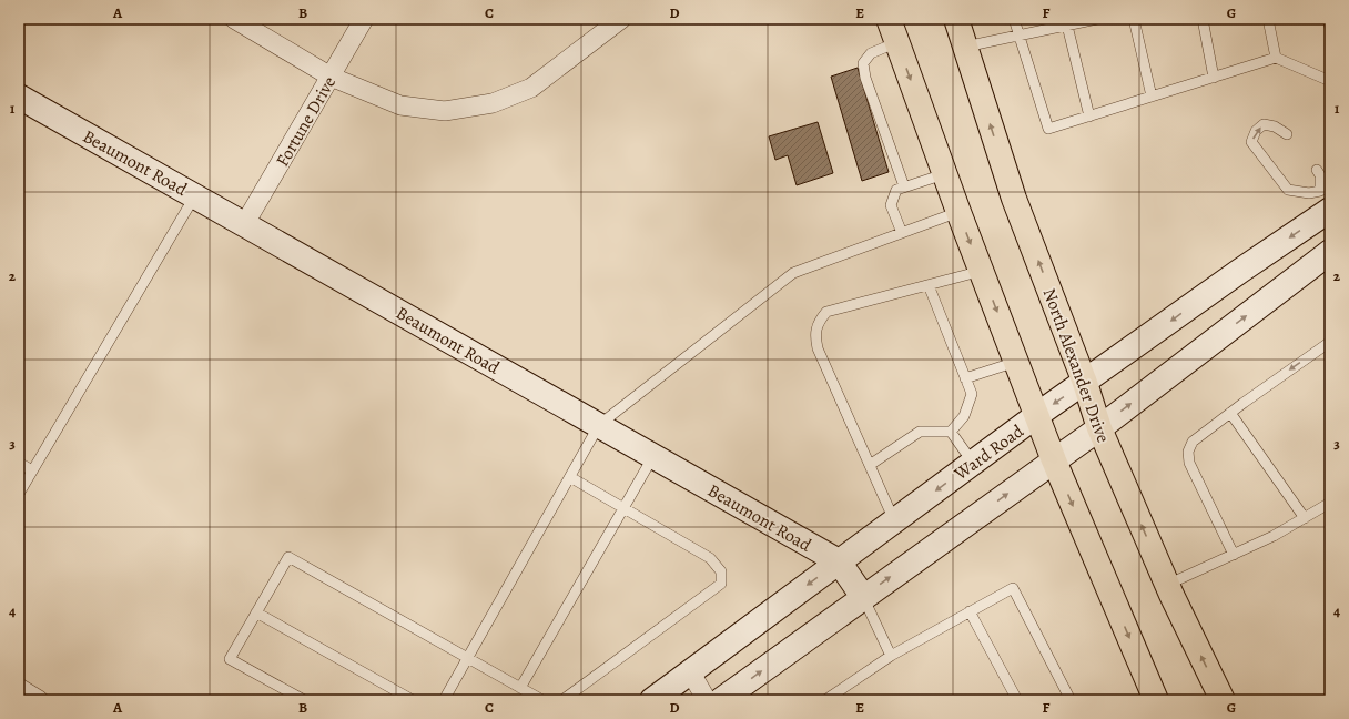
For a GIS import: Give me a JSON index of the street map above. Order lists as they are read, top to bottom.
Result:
{
  "streets": {
    "main road": ["North Alexander Drive"],
    "street": ["Fortune Drive", "Beaumont Road", "Ward Road"]
  },
  "crossings": [
    ["Fortune Drive", "Beaumont Road"],
    ["Beaumont Road", "Ward Road"],
    ["North Alexander Drive", "Ward Road"]
  ],
  "grid": {
    "columns": [
      "A",
      "B",
      "C",
      "D",
      "E",
      "F",
      "G"
    ],
    "rows": [
      "1",
      "2",
      "3",
      "4"
    ]
  }
}
